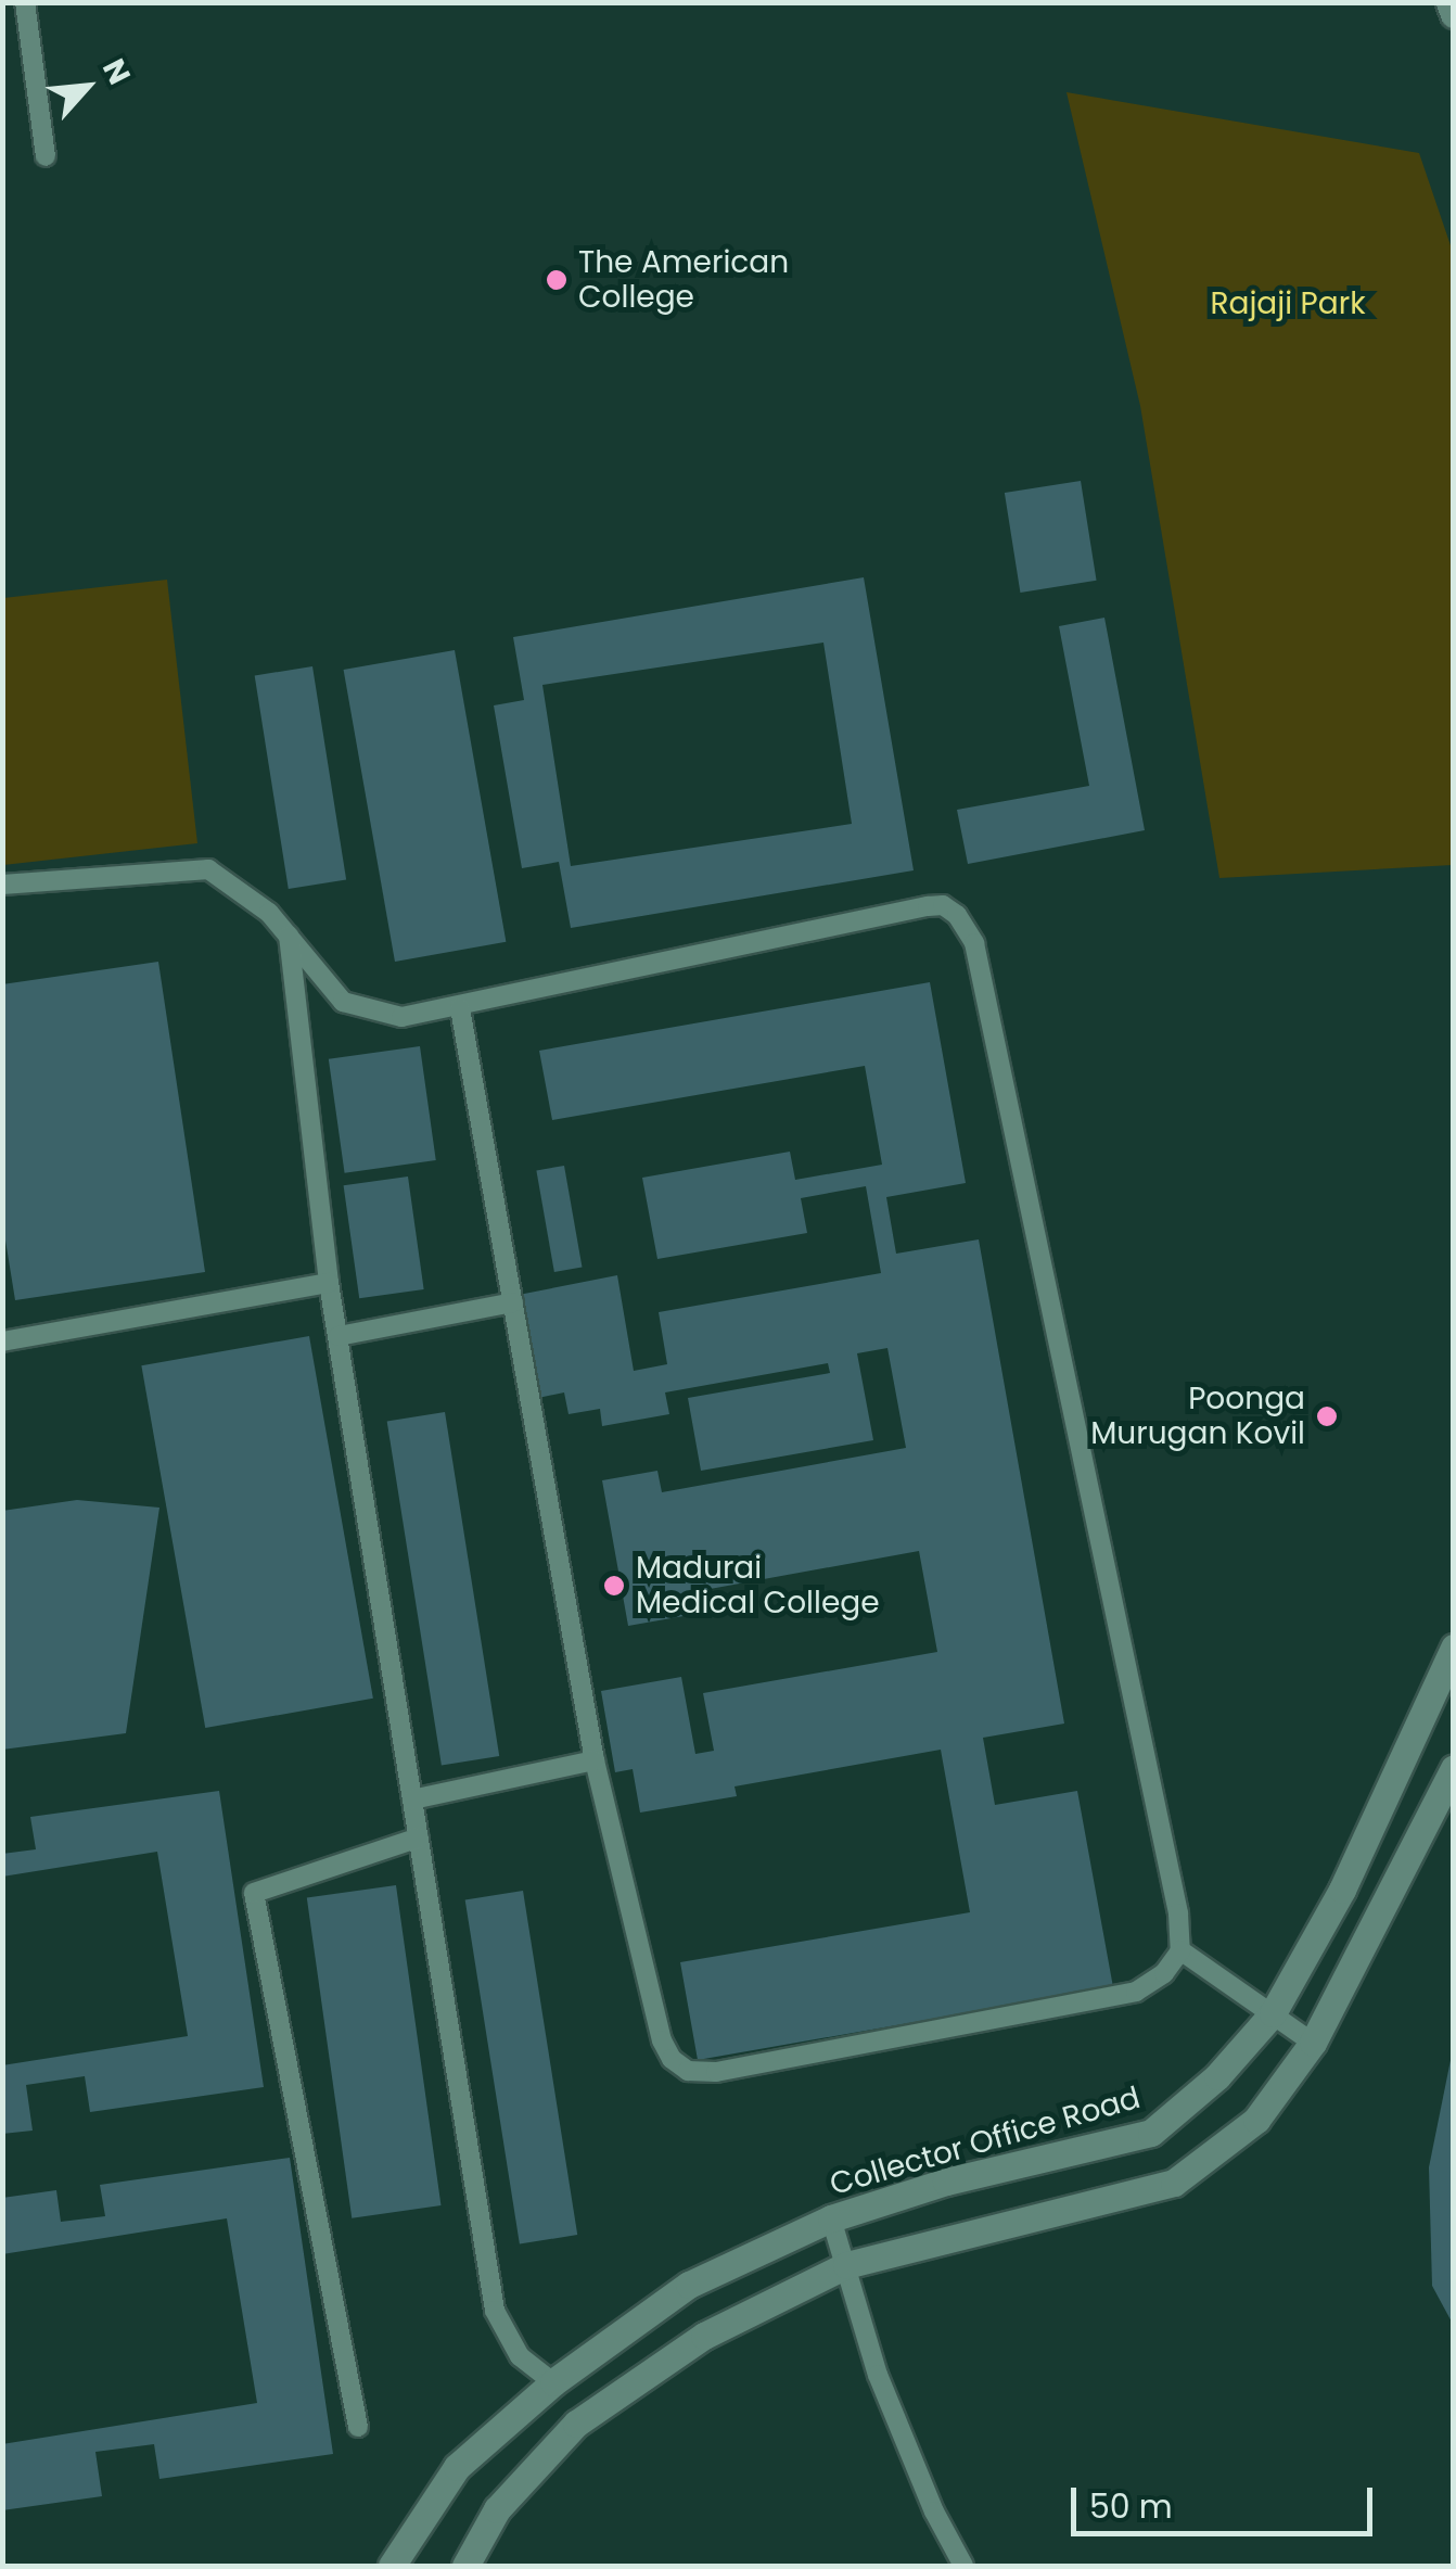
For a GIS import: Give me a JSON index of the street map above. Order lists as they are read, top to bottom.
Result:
{
  "streets": {
    "street": ["Collector Office Road"]
  },
  "parks": ["Rajaji Park"],
  "places": ["The American College", "Poonga Murugan Kovil", "Madurai Medical College"],
  "scale_bar": "50 m",
  "north": "top right"
}
